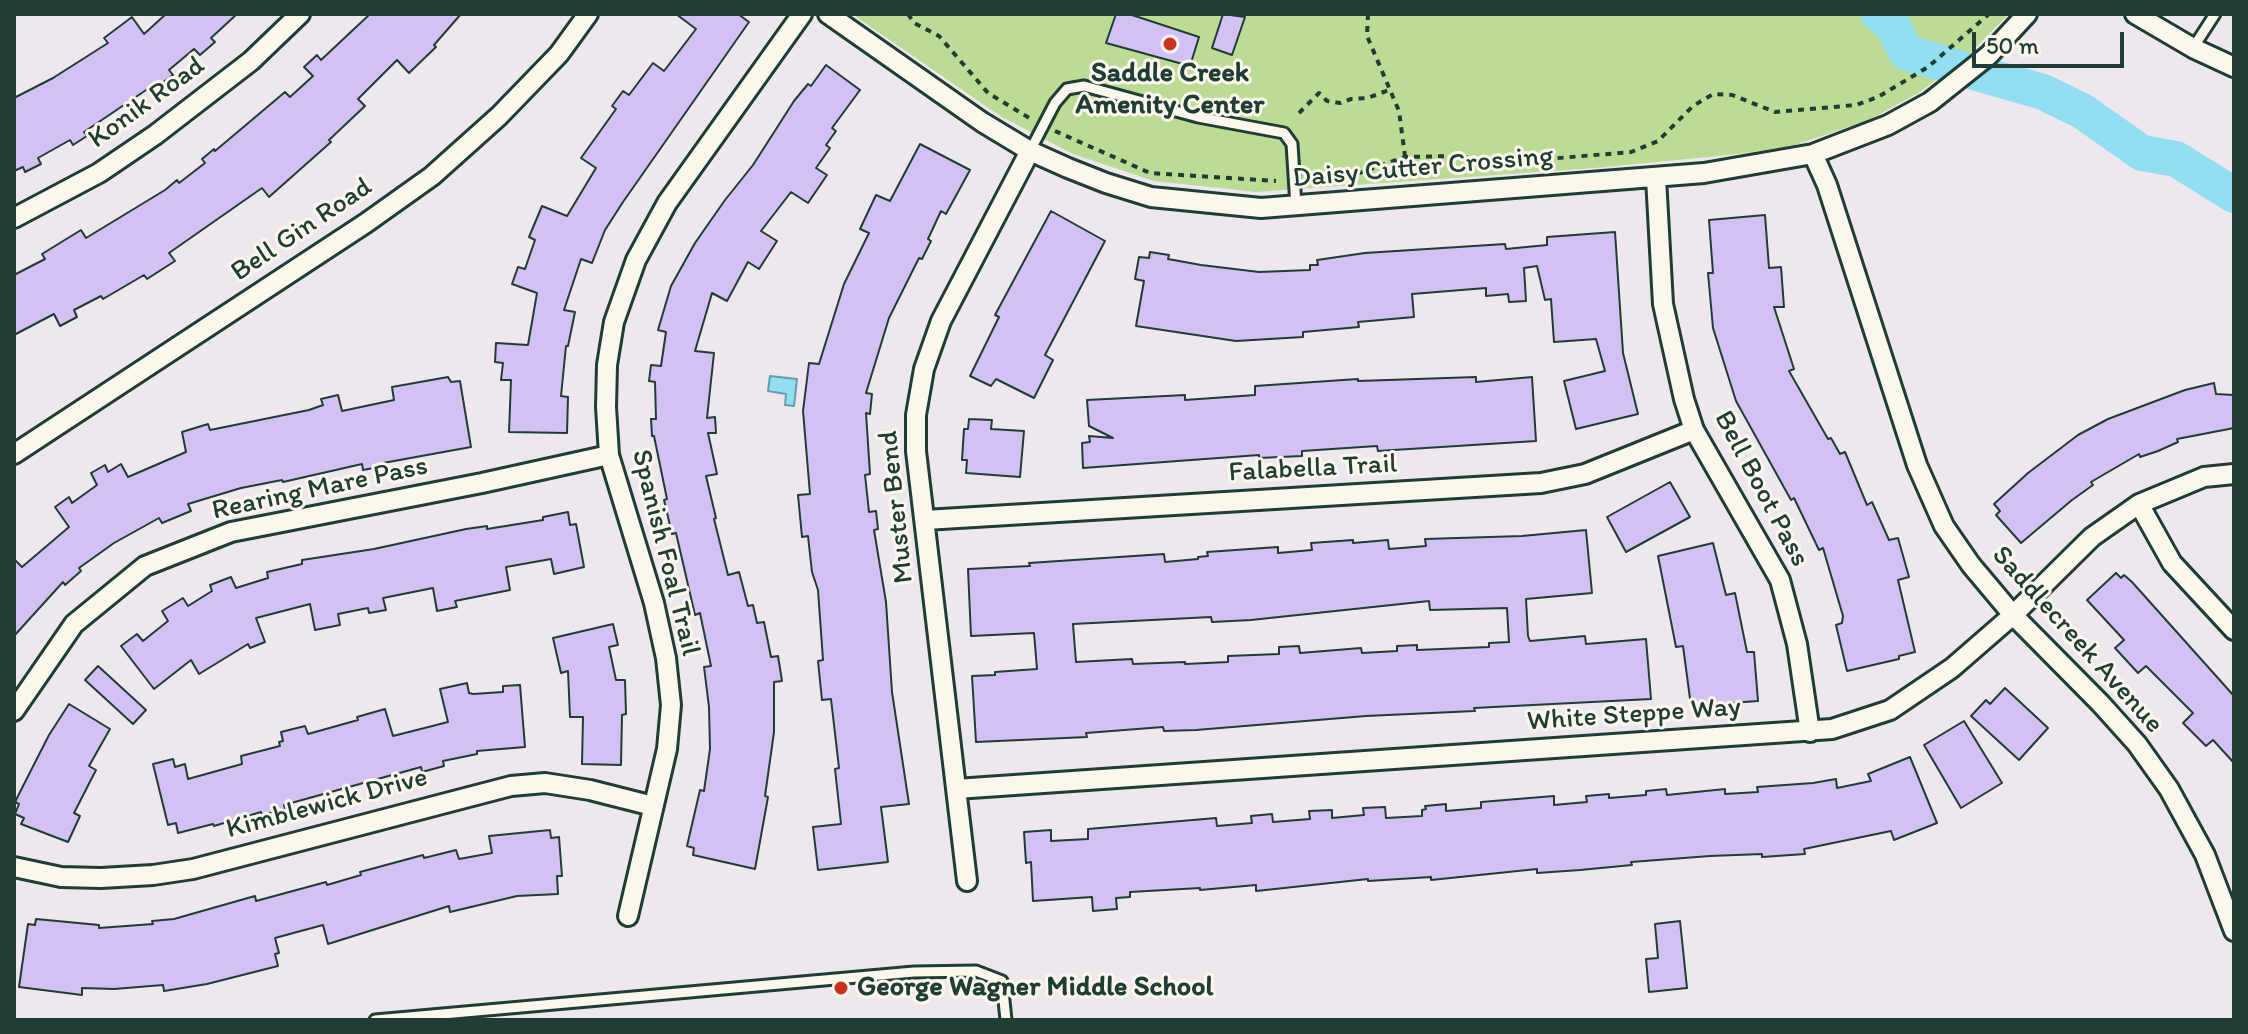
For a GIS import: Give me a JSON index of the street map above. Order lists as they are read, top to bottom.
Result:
{
  "streets": {
    "street": [
      "Konik Road",
      "Daisy Cutter Crossing",
      "Bell Gin Road",
      "Falabella Trail",
      "Rearing Mare Pass",
      "Bell Boot Pass",
      "Muster Bend",
      "Spanish Foal Trail",
      "Saddlecreek Avenue",
      "White Steppe Way",
      "Kimblewick Drive"
    ]
  },
  "crossings": [
    ["Daisy Cutter Crossing", "Bell Boot Pass"],
    ["Daisy Cutter Crossing", "Muster Bend"],
    ["Daisy Cutter Crossing", "Saddlecreek Avenue"],
    ["Falabella Trail", "Bell Boot Pass"],
    ["Falabella Trail", "Muster Bend"],
    ["Rearing Mare Pass", "Spanish Foal Trail"],
    ["Bell Boot Pass", "White Steppe Way"],
    ["Muster Bend", "White Steppe Way"],
    ["Spanish Foal Trail", "Kimblewick Drive"],
    ["Saddlecreek Avenue", "White Steppe Way"]
  ],
  "places": ["Saddle Creek Amenity Center", "George Wagner Middle School"],
  "scale_bar": "50 m"
}
